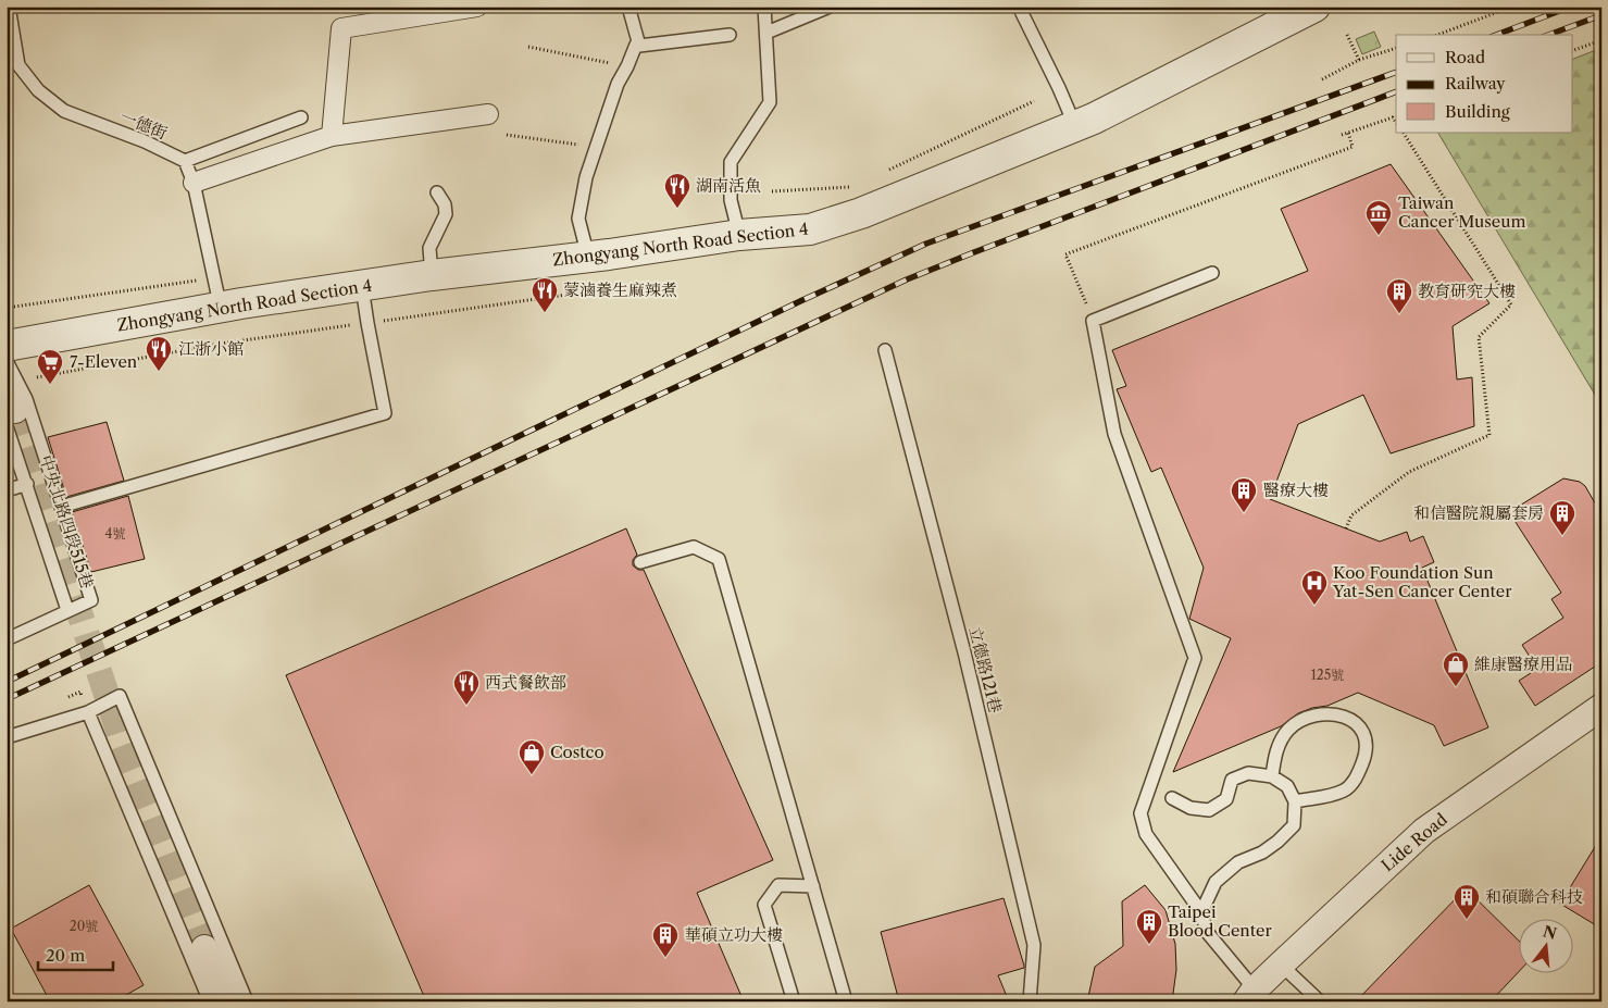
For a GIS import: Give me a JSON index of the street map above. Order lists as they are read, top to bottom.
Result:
{
  "streets": {
    "street": ["Zhongyang North Road Section 4", "中央北路四段515巷", "Lide Road"],
    "lane": ["一德街", "立德路121巷"]
  },
  "places": {
    "restaurant": [
      "湖南活魚",
      "蒙滷養生麻辣煮",
      "江浙小館",
      "西式餐飲部"
    ],
    "museum": ["Taiwan Cancer Museum"],
    "building": [
      "教育研究大樓",
      "醫療大樓",
      "和信醫院親屬套房",
      "和碩聯合科技",
      "Taipei Blood Center",
      "華碩立功大樓"
    ],
    "supermarket": ["7-Eleven"],
    "hospital": ["Koo Foundation Sun Yat-Sen Cancer Center"],
    "shop": ["維康醫療用品", "Costco"]
  },
  "house_numbers": ["4號", "125號", "20號"],
  "legend": ["Road", "Railway", "Building"],
  "scale_bar": "20 m",
  "north": "top"
}
